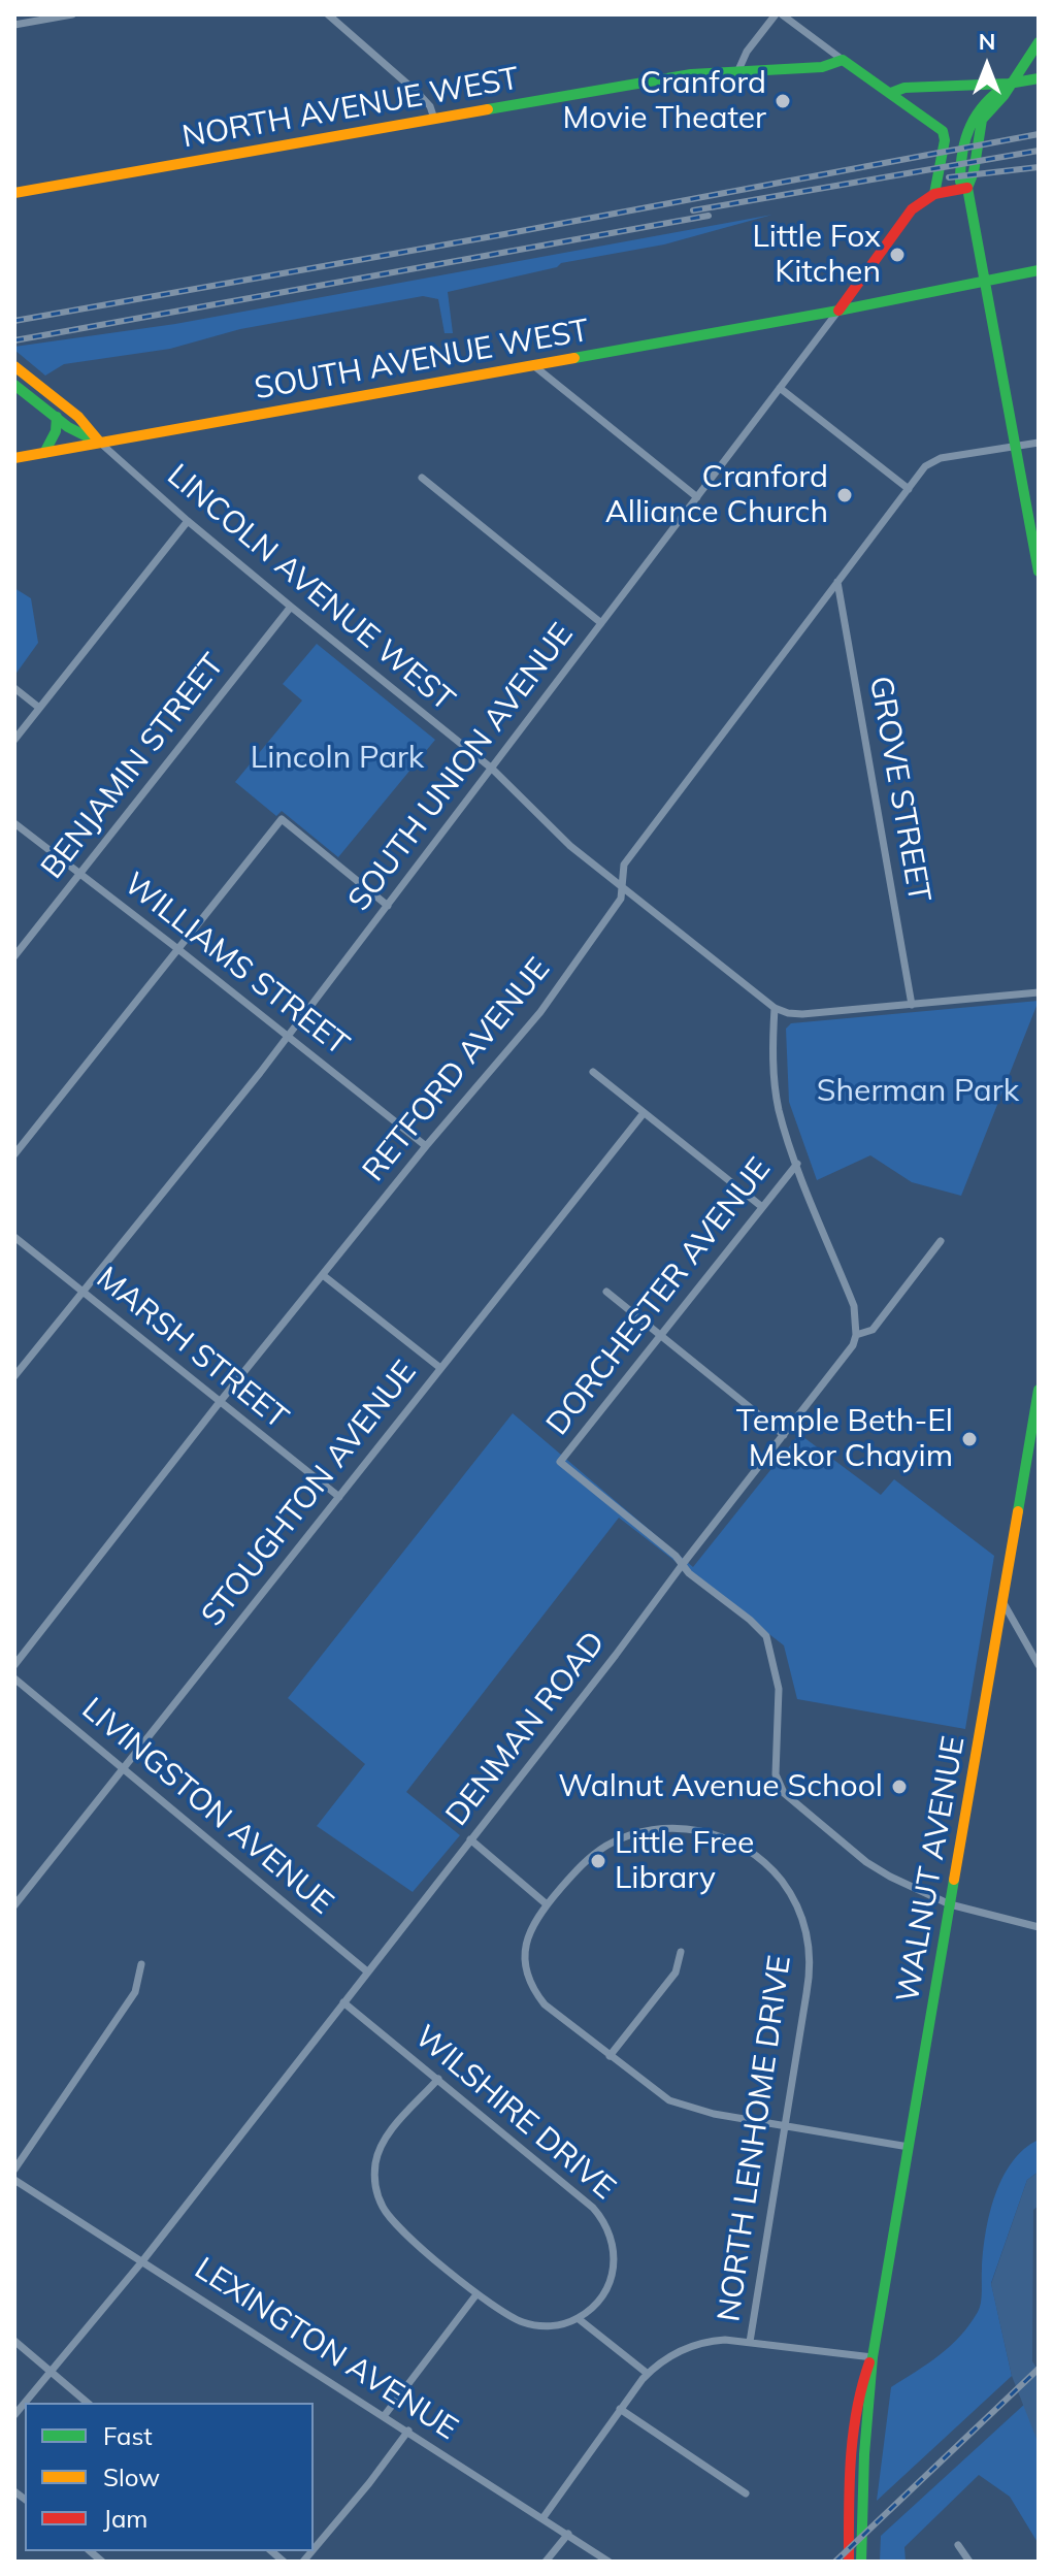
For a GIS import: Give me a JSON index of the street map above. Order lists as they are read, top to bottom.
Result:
{
  "streets": {
    "street": [
      "NORTH AVENUE WEST",
      "SOUTH AVENUE WEST",
      "LINCOLN AVENUE WEST",
      "BENJAMIN STREET",
      "SOUTH UNION AVENUE",
      "GROVE STREET",
      "WILLIAMS STREET",
      "RETFORD AVENUE",
      "DORCHESTER AVENUE",
      "MARSH STREET",
      "STOUGHTON AVENUE",
      "DENMAN ROAD",
      "LIVINGSTON AVENUE",
      "WALNUT AVENUE",
      "WILSHIRE DRIVE",
      "NORTH LENHOME DRIVE",
      "LEXINGTON AVENUE"
    ]
  },
  "crossings": [
    ["SOUTH AVENUE WEST", "LINCOLN AVENUE WEST"],
    ["SOUTH AVENUE WEST", "SOUTH UNION AVENUE"],
    ["LINCOLN AVENUE WEST", "BENJAMIN STREET"],
    ["LINCOLN AVENUE WEST", "SOUTH UNION AVENUE"],
    ["LINCOLN AVENUE WEST", "RETFORD AVENUE"],
    ["BENJAMIN STREET", "WILLIAMS STREET"],
    ["SOUTH UNION AVENUE", "WILLIAMS STREET"],
    ["SOUTH UNION AVENUE", "MARSH STREET"],
    ["GROVE STREET", "RETFORD AVENUE"],
    ["WILLIAMS STREET", "RETFORD AVENUE"],
    ["RETFORD AVENUE", "MARSH STREET"],
    ["DORCHESTER AVENUE", "DENMAN ROAD"],
    ["MARSH STREET", "STOUGHTON AVENUE"],
    ["STOUGHTON AVENUE", "LIVINGSTON AVENUE"],
    ["DENMAN ROAD", "LIVINGSTON AVENUE"],
    ["DENMAN ROAD", "WILSHIRE DRIVE"],
    ["DENMAN ROAD", "LEXINGTON AVENUE"]
  ],
  "parks": ["Lincoln Park", "Sherman Park"],
  "places": [
    "Cranford Movie Theater",
    "Little Fox Kitchen",
    "Cranford Alliance Church",
    "Temple Beth-El Mekor Chayim",
    "Walnut Avenue School",
    "Little Free Library"
  ],
  "legend": ["Fast", "Slow", "Jam"],
  "north": "top"
}
